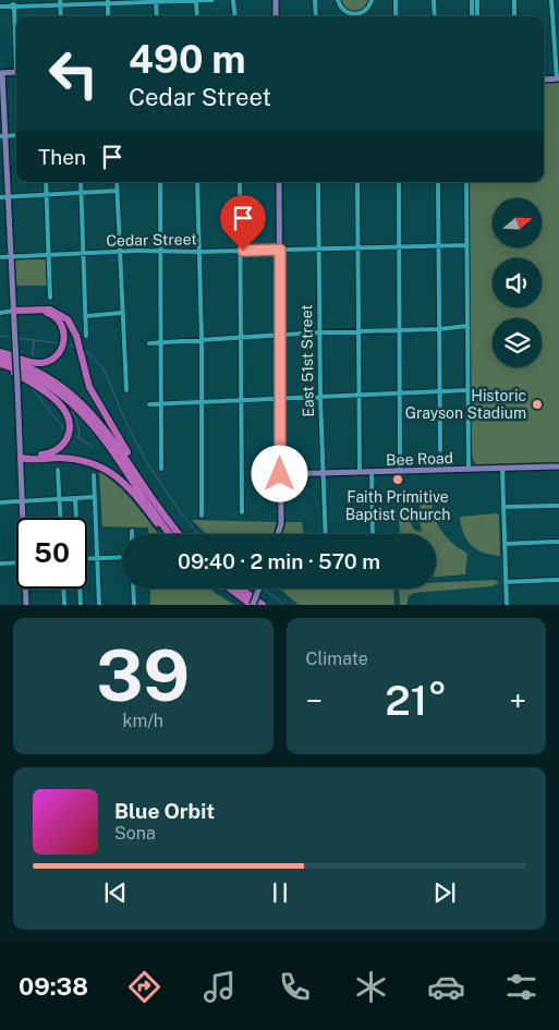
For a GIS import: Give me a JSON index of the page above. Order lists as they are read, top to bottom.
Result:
{
  "streets": {
    "main road": ["Bee Road"],
    "street": ["Cedar Street", "East 51st Street"]
  },
  "crossings": [
    ["Cedar Street", "East 51st Street"],
    ["East 51st Street", "Bee Road"]
  ],
  "places": ["Historic Grayson Stadium", "Faith Primitive Baptist Church"],
  "north": "right",
  "page": {
    "turn": ["490 m", "Cedar Street"],
    "then": "Then",
    "limit": "50",
    "trip": "09:40 · 2 min · 570 m",
    "tile": [
      ["39", "km/h"],
      "Climate"
    ],
    "heat": ["−", "21°", "+"],
    "song": ["Blue Orbit", "Sona"],
    "tabs": "09:38"
  }
}
